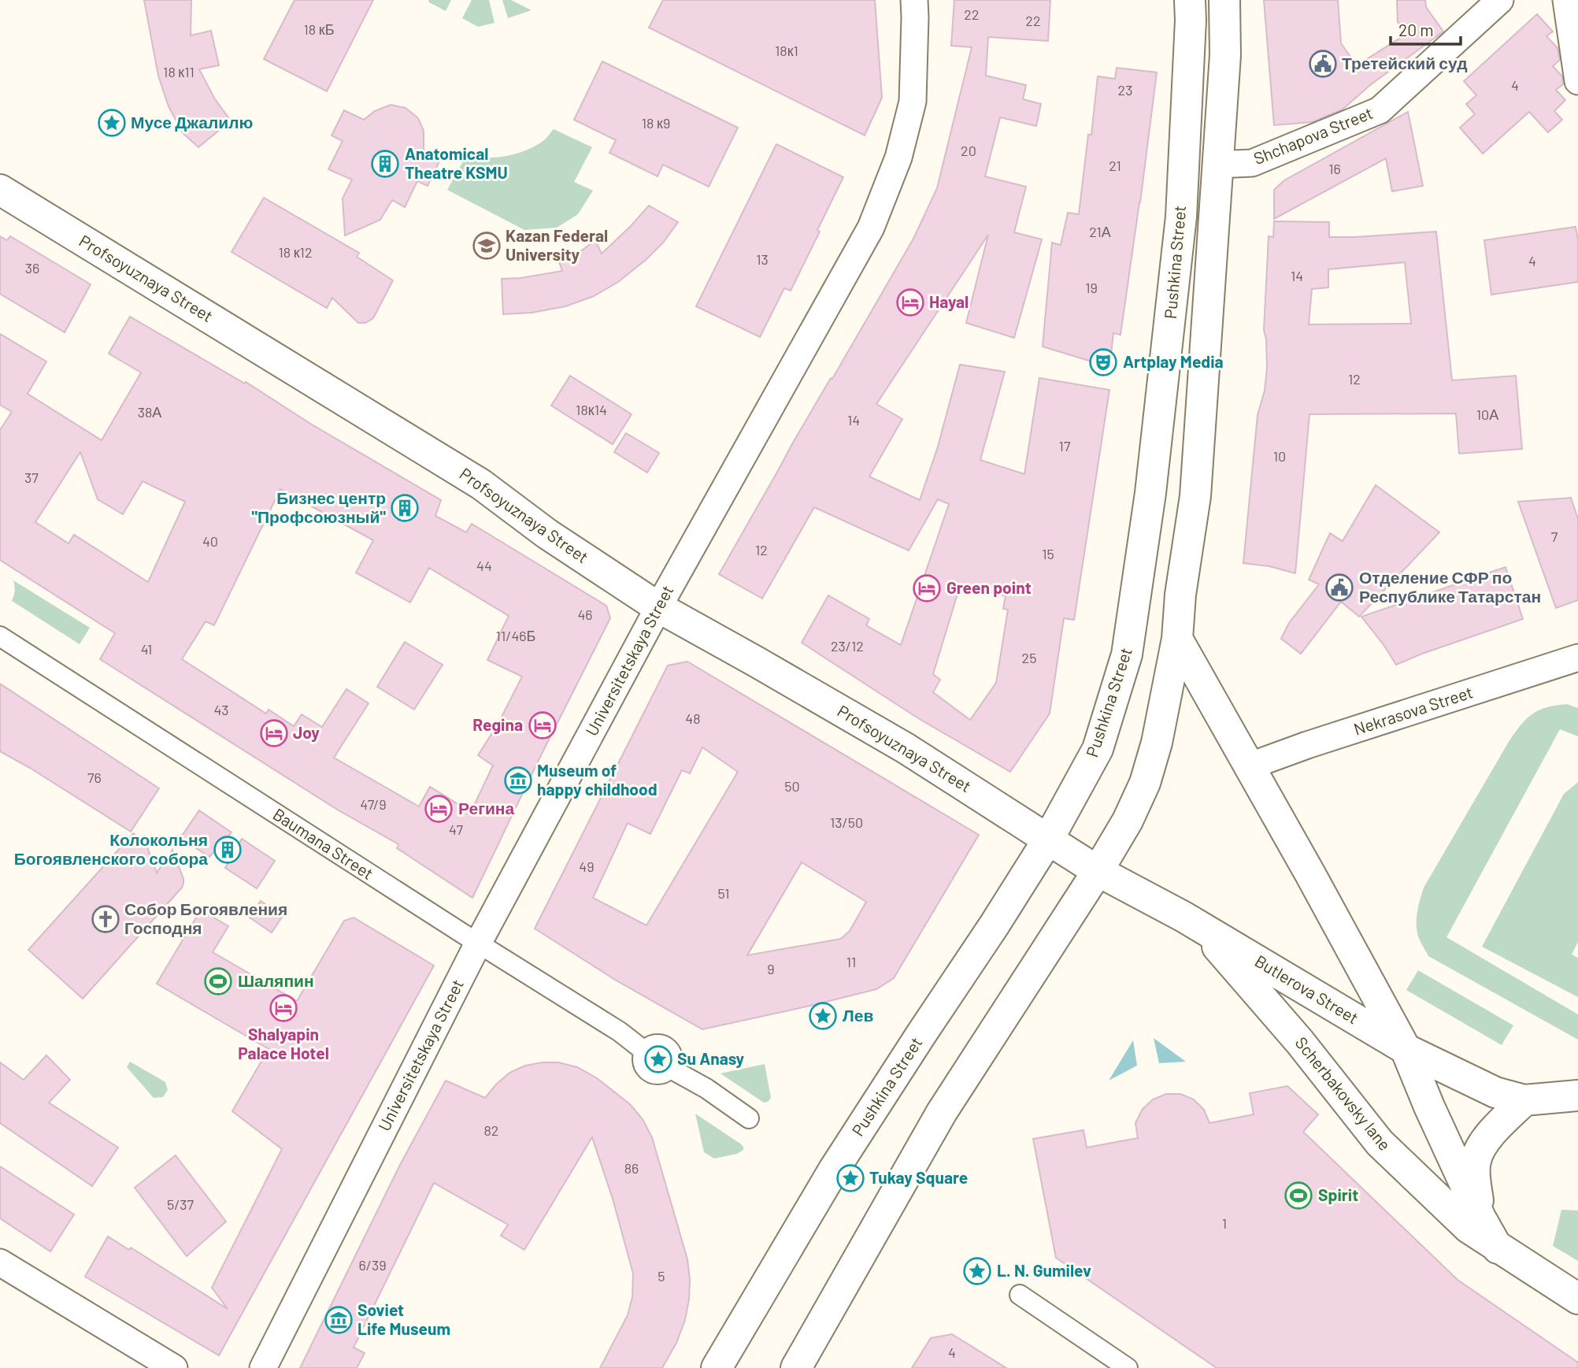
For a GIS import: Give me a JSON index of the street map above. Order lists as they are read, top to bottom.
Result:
{
  "streets": {
    "main road": [
      "Pushkina Street",
      "Profsoyuznaya Street",
      "Butlerova Street",
      "Scherbakovsky lane"
    ],
    "street": [
      "Shchapova Street",
      "Universitetskaya Street",
      "Nekrasova Street",
      "Baumana Street"
    ]
  },
  "crossings": [
    ["Shchapova Street", "Pushkina Street"],
    ["Pushkina Street", "Profsoyuznaya Street"],
    ["Pushkina Street", "Butlerova Street"],
    ["Profsoyuznaya Street", "Universitetskaya Street"],
    ["Profsoyuznaya Street", "Butlerova Street"],
    ["Universitetskaya Street", "Baumana Street"],
    ["Butlerova Street", "Scherbakovsky lane"]
  ],
  "places": {
    "public building": ["Третейский суд", "Отделение СФР по Республике Татарстан"],
    "place": [
      "Мусе Джалилю",
      "Лев",
      "Su Anasy",
      "Tukay Square",
      "L. N. Gumilev"
    ],
    "building": ["Anatomical Theatre KSMU", "Бизнес центр \"Профсоюзный\"", "Колокольня Богоявленского собора"],
    "school or university": ["Kazan Federal University"],
    "hotel": [
      "Hayal",
      "Green point",
      "Regina",
      "Joy",
      "Регина",
      "Shalyapin Palace Hotel"
    ],
    "theatre": ["Artplay Media"],
    "museum": ["Museum of happy childhood", "Soviet Life Museum"],
    "church": ["Собор Богоявления Господня"],
    "sports": ["Шаляпин", "Spirit"]
  },
  "house_numbers": [
    "22",
    "22",
    "18 кБ",
    "18к1",
    "18 к11",
    "4",
    "23",
    "18 к9",
    "20",
    "21",
    "16",
    "21А",
    "18 к12",
    "13",
    "4",
    "36",
    "14",
    "19",
    "12",
    "18к14",
    "38А",
    "10А",
    "14",
    "17",
    "10",
    "37",
    "7",
    "40",
    "12",
    "15",
    "44",
    "46",
    "11/46Б",
    "23/12",
    "41",
    "25",
    "43",
    "48",
    "76",
    "50",
    "47/9",
    "13/50",
    "47",
    "49",
    "51",
    "11",
    "9",
    "82",
    "86",
    "5/37",
    "1",
    "6/39",
    "5",
    "4"
  ],
  "scale_bar": "20 m"
}
